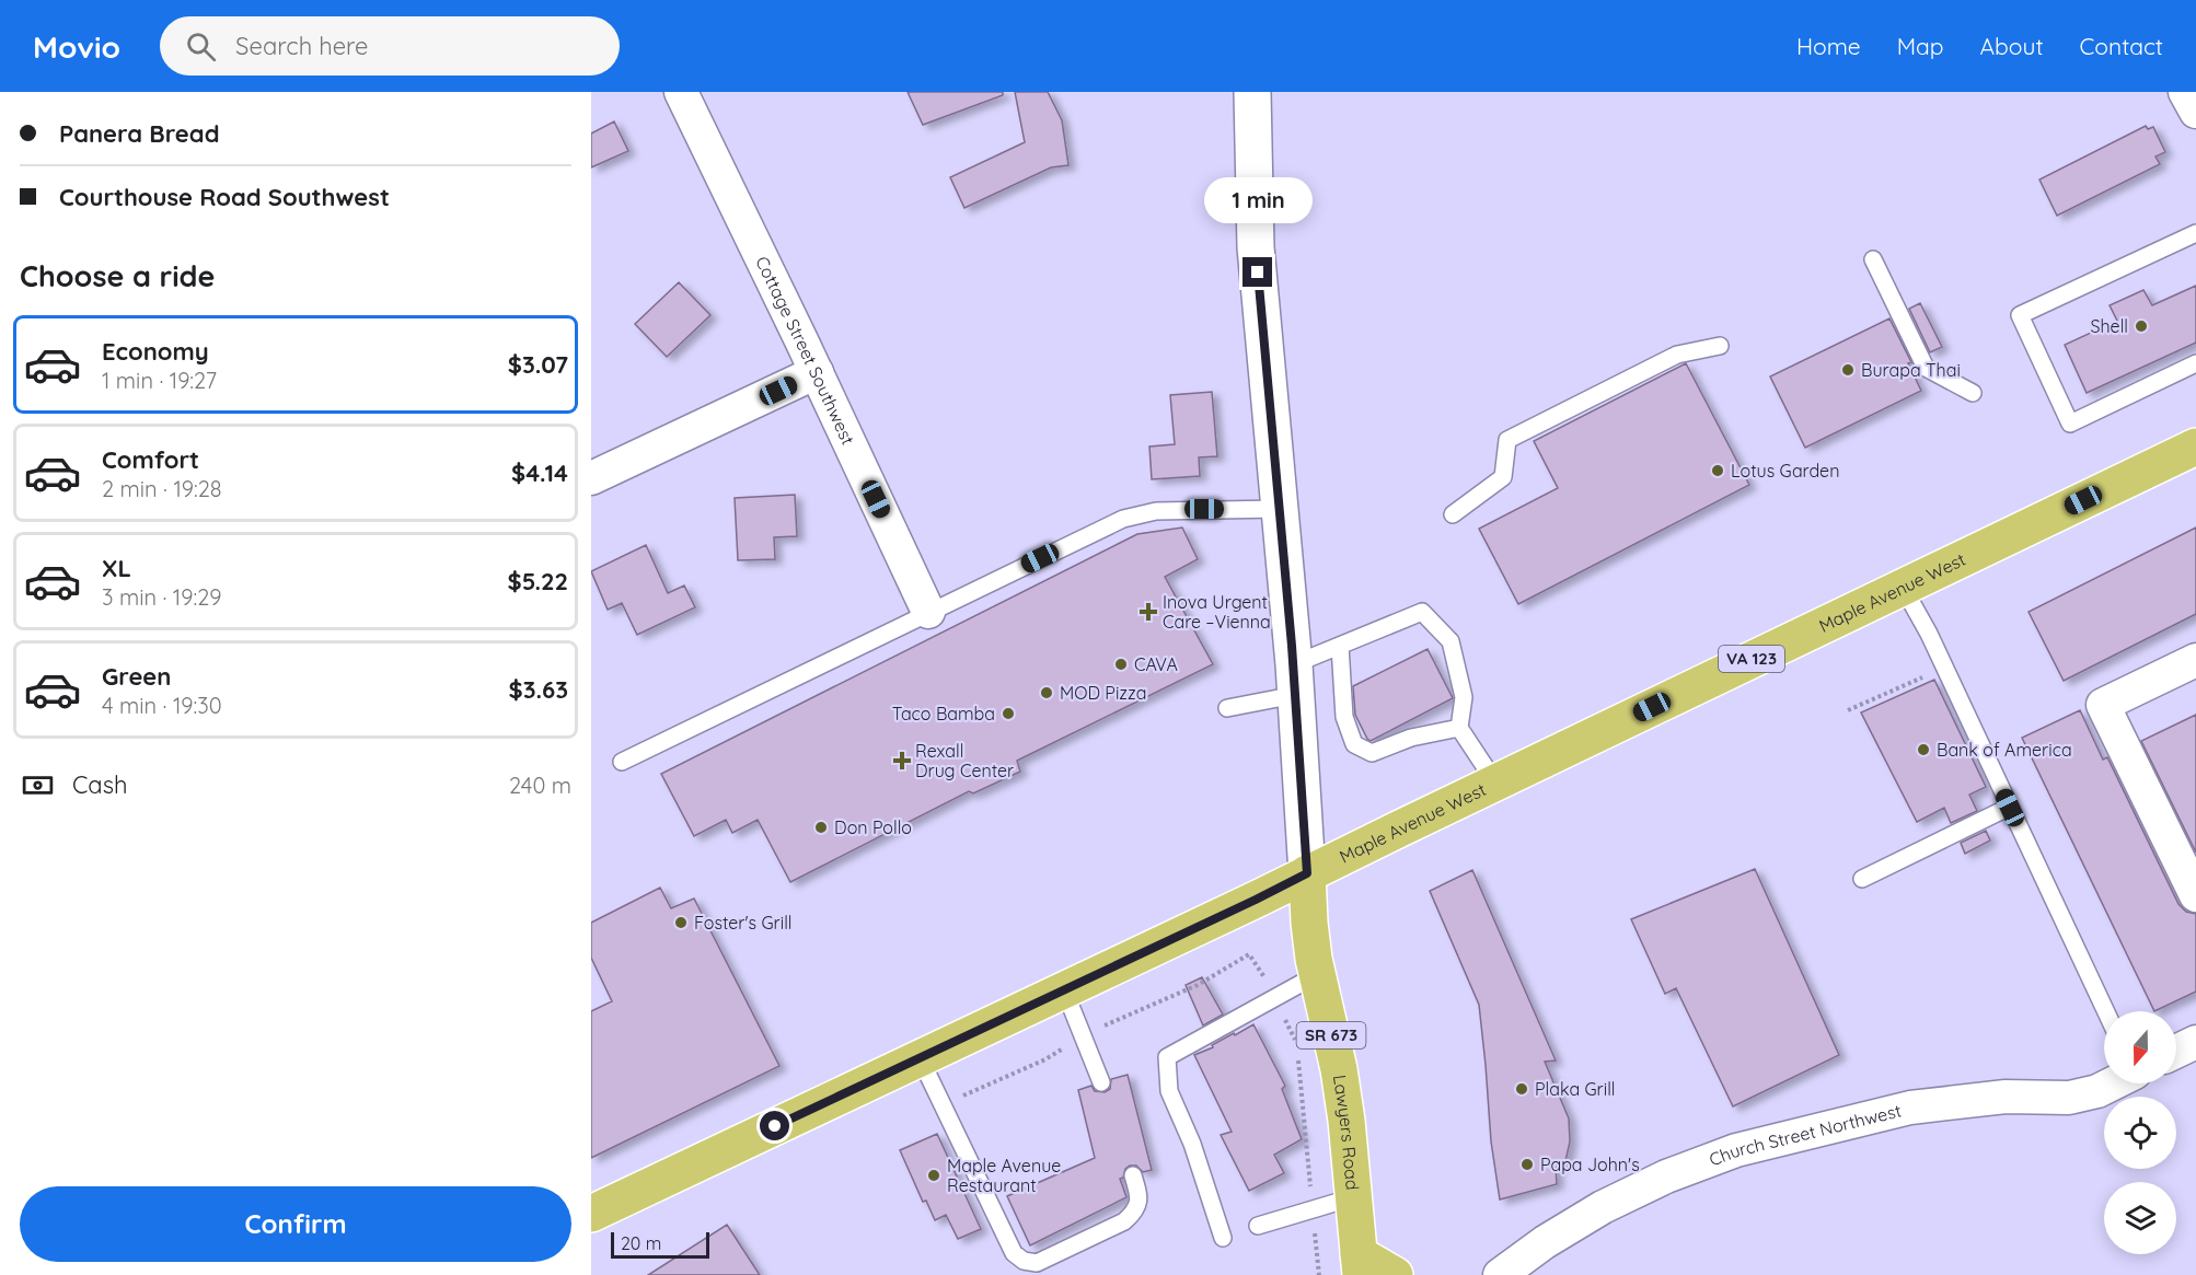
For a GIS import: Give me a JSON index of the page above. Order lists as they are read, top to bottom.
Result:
{
  "streets": {
    "main road": [
      "Maple Avenue West",
      "VA 123",
      "SR 673",
      "Lawyers Road"
    ],
    "street": ["Cottage Street Southwest", "Church Street Northwest"]
  },
  "crossings": [
    ["Maple Avenue West", "Lawyers Road"]
  ],
  "places": {
    "other": [
      "Shell",
      "Burapa Thai",
      "Lotus Garden",
      "CAVA",
      "MOD Pizza",
      "Taco Bamba",
      "Bank of America",
      "Don Pollo",
      "Foster's Grill",
      "Plaka Grill",
      "Papa John's",
      "Maple Avenue Restaurant"
    ],
    "health": ["Inova Urgent Care –Vienna", "Rexall Drug Center"]
  },
  "scale_bar": "20 m",
  "north": "bottom",
  "page": {
    "header": "Movio",
    "search": "Search here",
    "nav": [
      "Home",
      "Map",
      "About",
      "Contact"
    ],
    "banner": ["Panera Bread", "Courthouse Road Southwest"],
    "bubble": "1 min",
    "heading": "Choose a ride",
    "list": [
      {
        "name": "Economy",
        "note": "1 min · 19:27",
        "value": "$3.07"
      },
      {
        "name": "Comfort",
        "note": "2 min · 19:28",
        "value": "$4.14"
      },
      {
        "name": "XL",
        "note": "3 min · 19:29",
        "value": "$5.22"
      },
      {
        "name": "Green",
        "note": "4 min · 19:30",
        "value": "$3.63"
      }
    ],
    "pay": ["Cash", "240 m"],
    "buttons": "Confirm",
    "scale": "20 m"
  }
}
